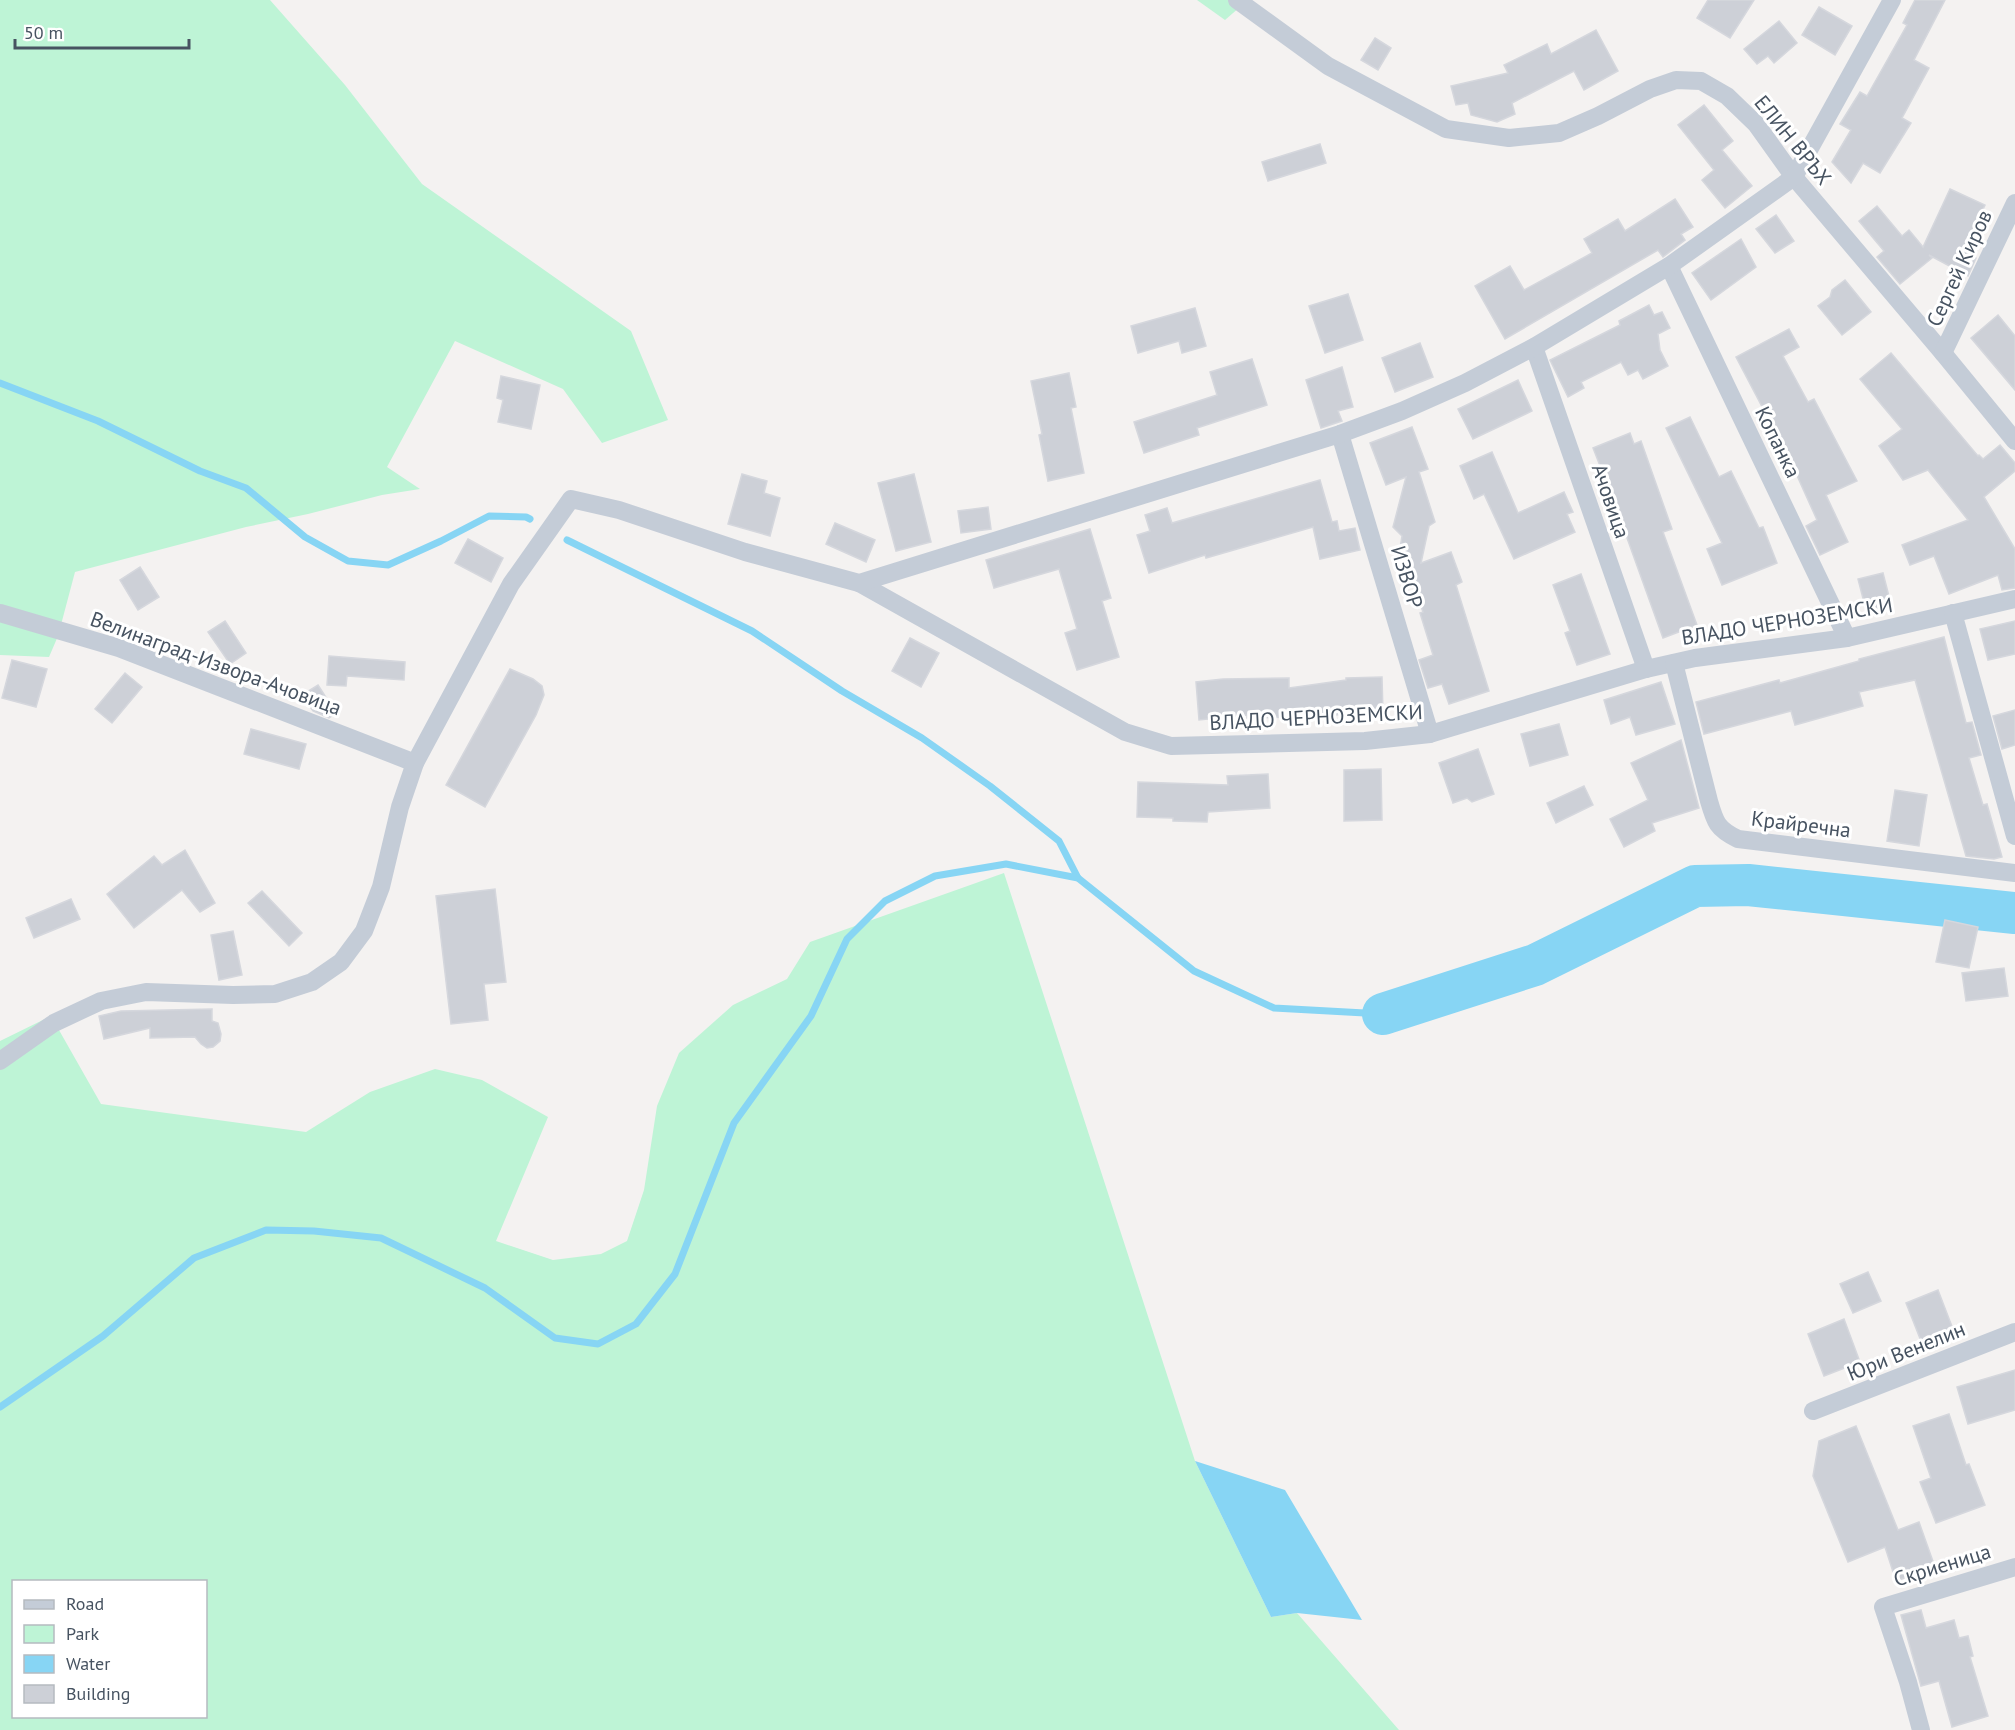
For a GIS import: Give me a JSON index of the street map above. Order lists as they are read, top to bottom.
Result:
{
  "streets": {
    "street": [
      "ЕЛИН ВРЪХ",
      "Сергей Киров",
      "Копанка",
      "Ачовица",
      "ИЗВОР",
      "ВЛАДО ЧЕРНОЗЕМСКИ",
      "Велинаград-Извора-Ачовица",
      "Крайречна",
      "Юри Венелин",
      "Скриеница"
    ]
  },
  "crossings": [
    ["ЕЛИН ВРЪХ", "Сергей Киров"],
    ["Копанка", "ВЛАДО ЧЕРНОЗЕМСКИ"],
    ["Ачовица", "ВЛАДО ЧЕРНОЗЕМСКИ"],
    ["ИЗВОР", "ВЛАДО ЧЕРНОЗЕМСКИ"],
    ["ВЛАДО ЧЕРНОЗЕМСКИ", "Велинаград-Извора-Ачовица"],
    ["ВЛАДО ЧЕРНОЗЕМСКИ", "Крайречна"]
  ],
  "legend": [
    "Road",
    "Park",
    "Water",
    "Building"
  ],
  "scale_bar": "50 m"
}
